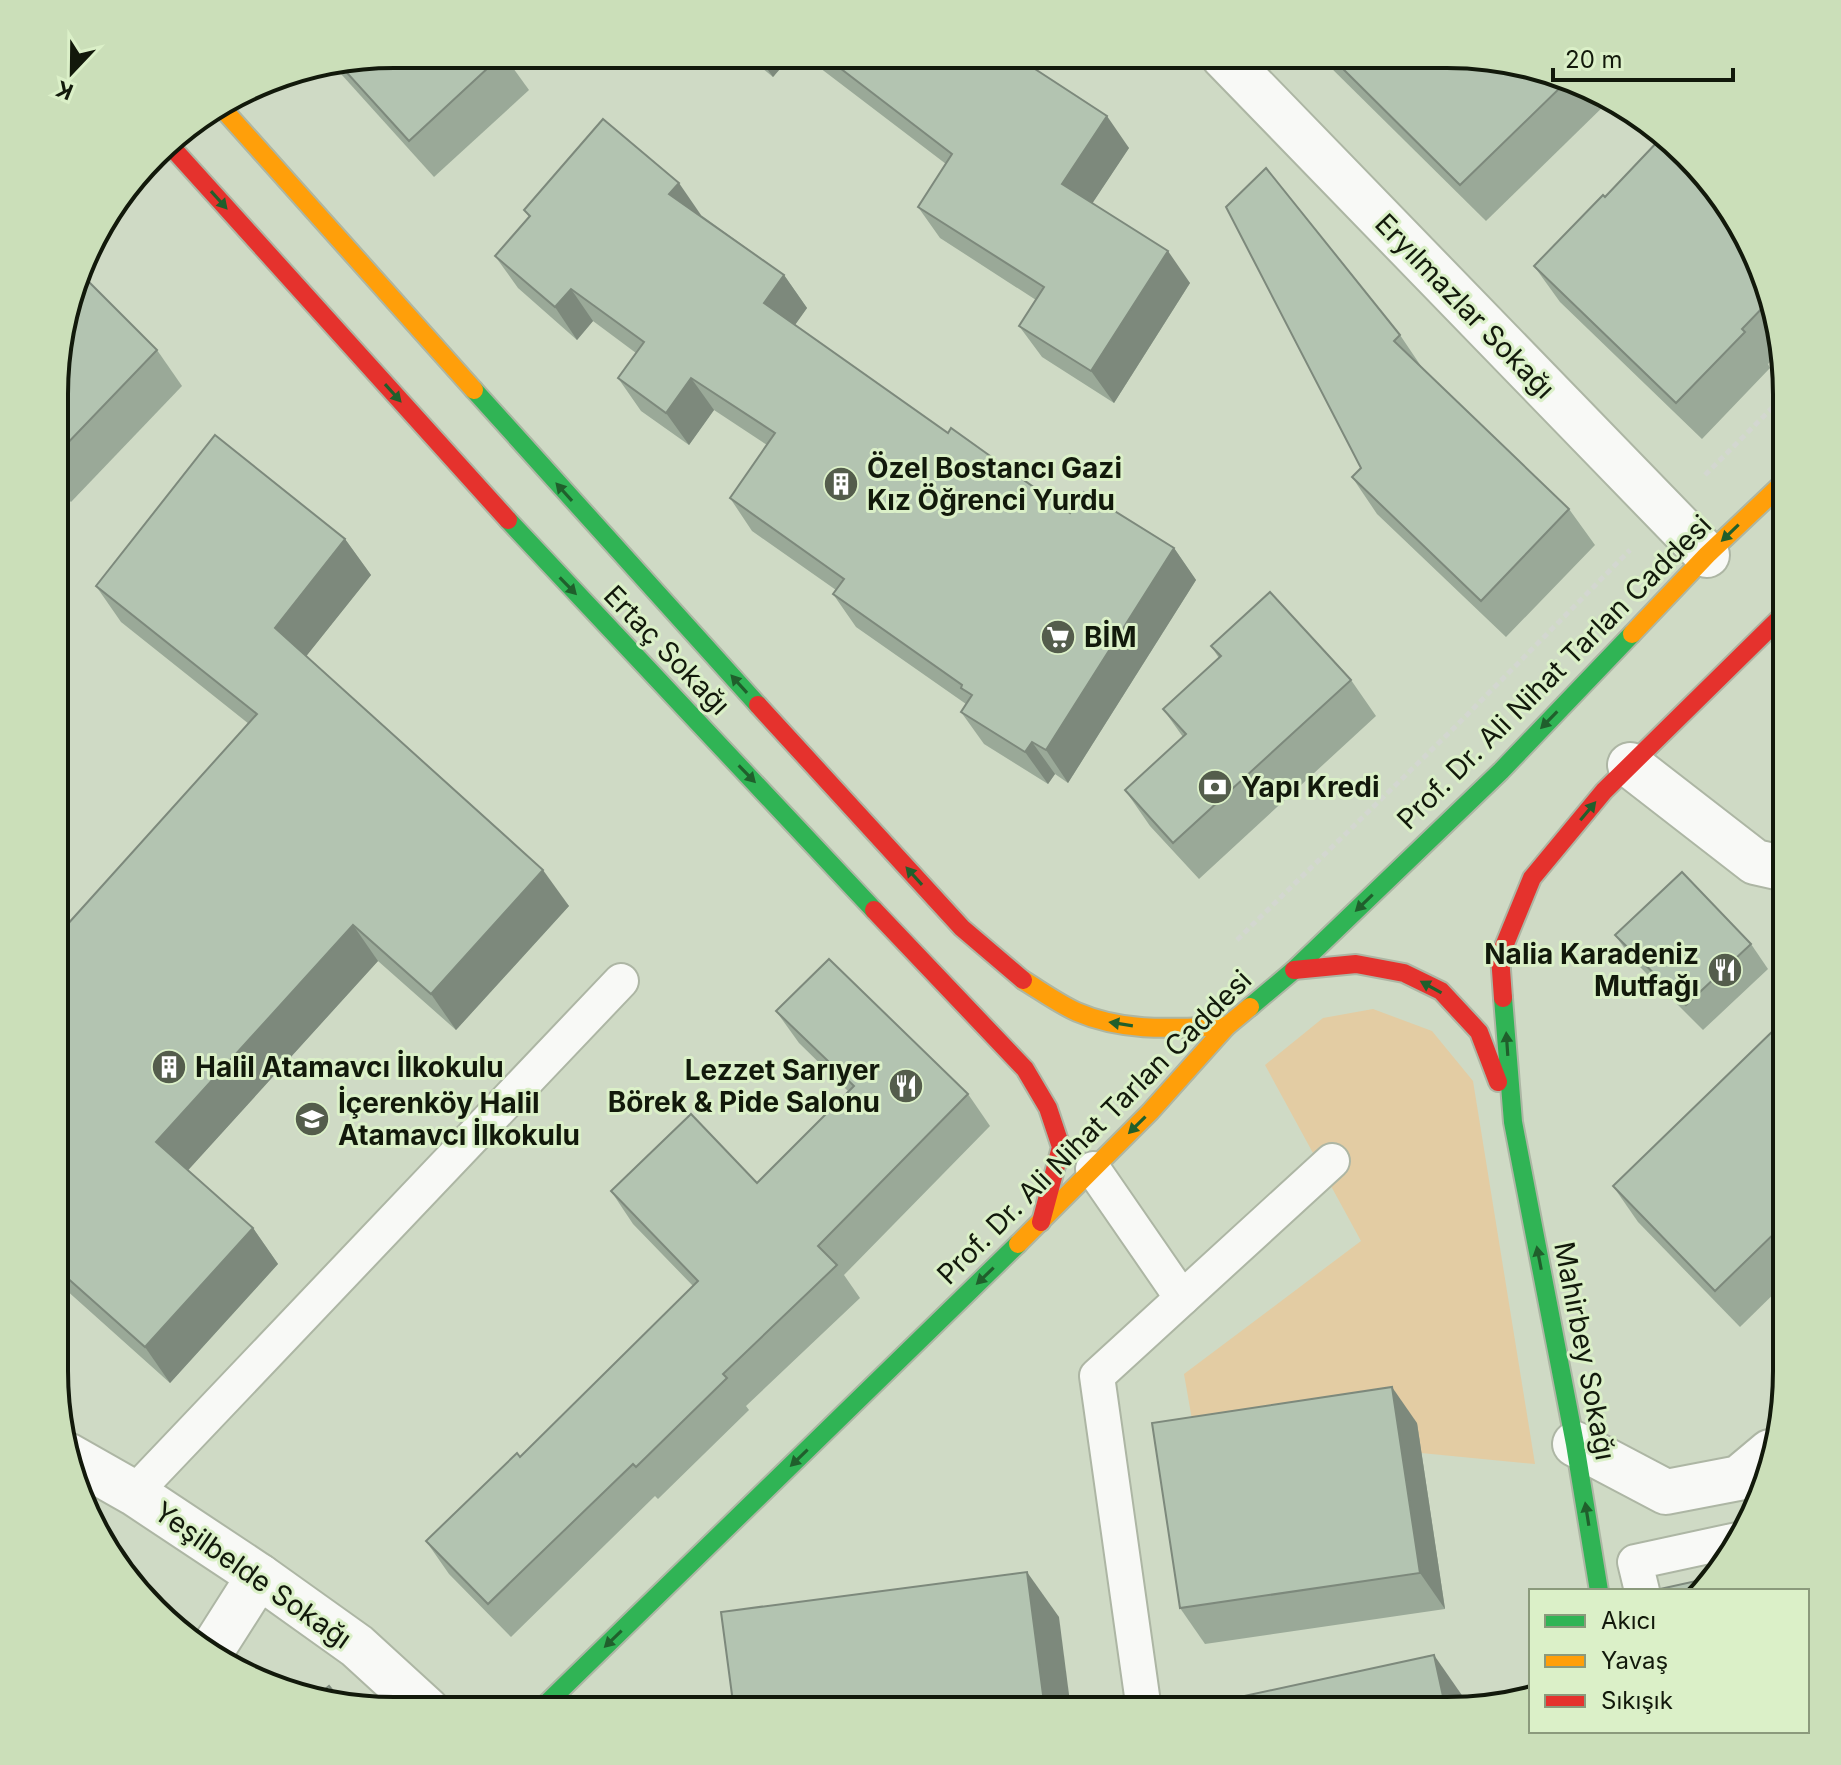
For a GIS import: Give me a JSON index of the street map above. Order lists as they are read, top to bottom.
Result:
{
  "streets": {
    "main road": ["Ertaç Sokağı", "Prof. Dr. Ali Nihat Tarlan Caddesi", "Mahirbey Sokağı"],
    "street": ["Eryılmazlar Sokağı", "Yeşilbelde Sokağı"]
  },
  "crossings": [
    ["Eryılmazlar Sokağı", "Prof. Dr. Ali Nihat Tarlan Caddesi"],
    ["Ertaç Sokağı", "Prof. Dr. Ali Nihat Tarlan Caddesi"]
  ],
  "one_way": ["Prof. Dr. Ali Nihat Tarlan Caddesi", "Mahirbey Sokağı"],
  "places": {
    "building": ["Özel Bostancı Gazi Kız Öğrenci Yurdu", "Halil Atamavcı İlkokulu"],
    "supermarket": ["BİM"],
    "bank": ["Yapı Kredi"],
    "restaurant": ["Nalia Karadeniz Mutfağı", "Lezzet Sarıyer Börek & Pide Salonu"],
    "school or university": ["İçerenköy Halil Atamavcı İlkokulu"]
  },
  "legend": ["Akıcı", "Yavaş", "Sıkışık"],
  "scale_bar": "20 m",
  "north": "bottom"
}
